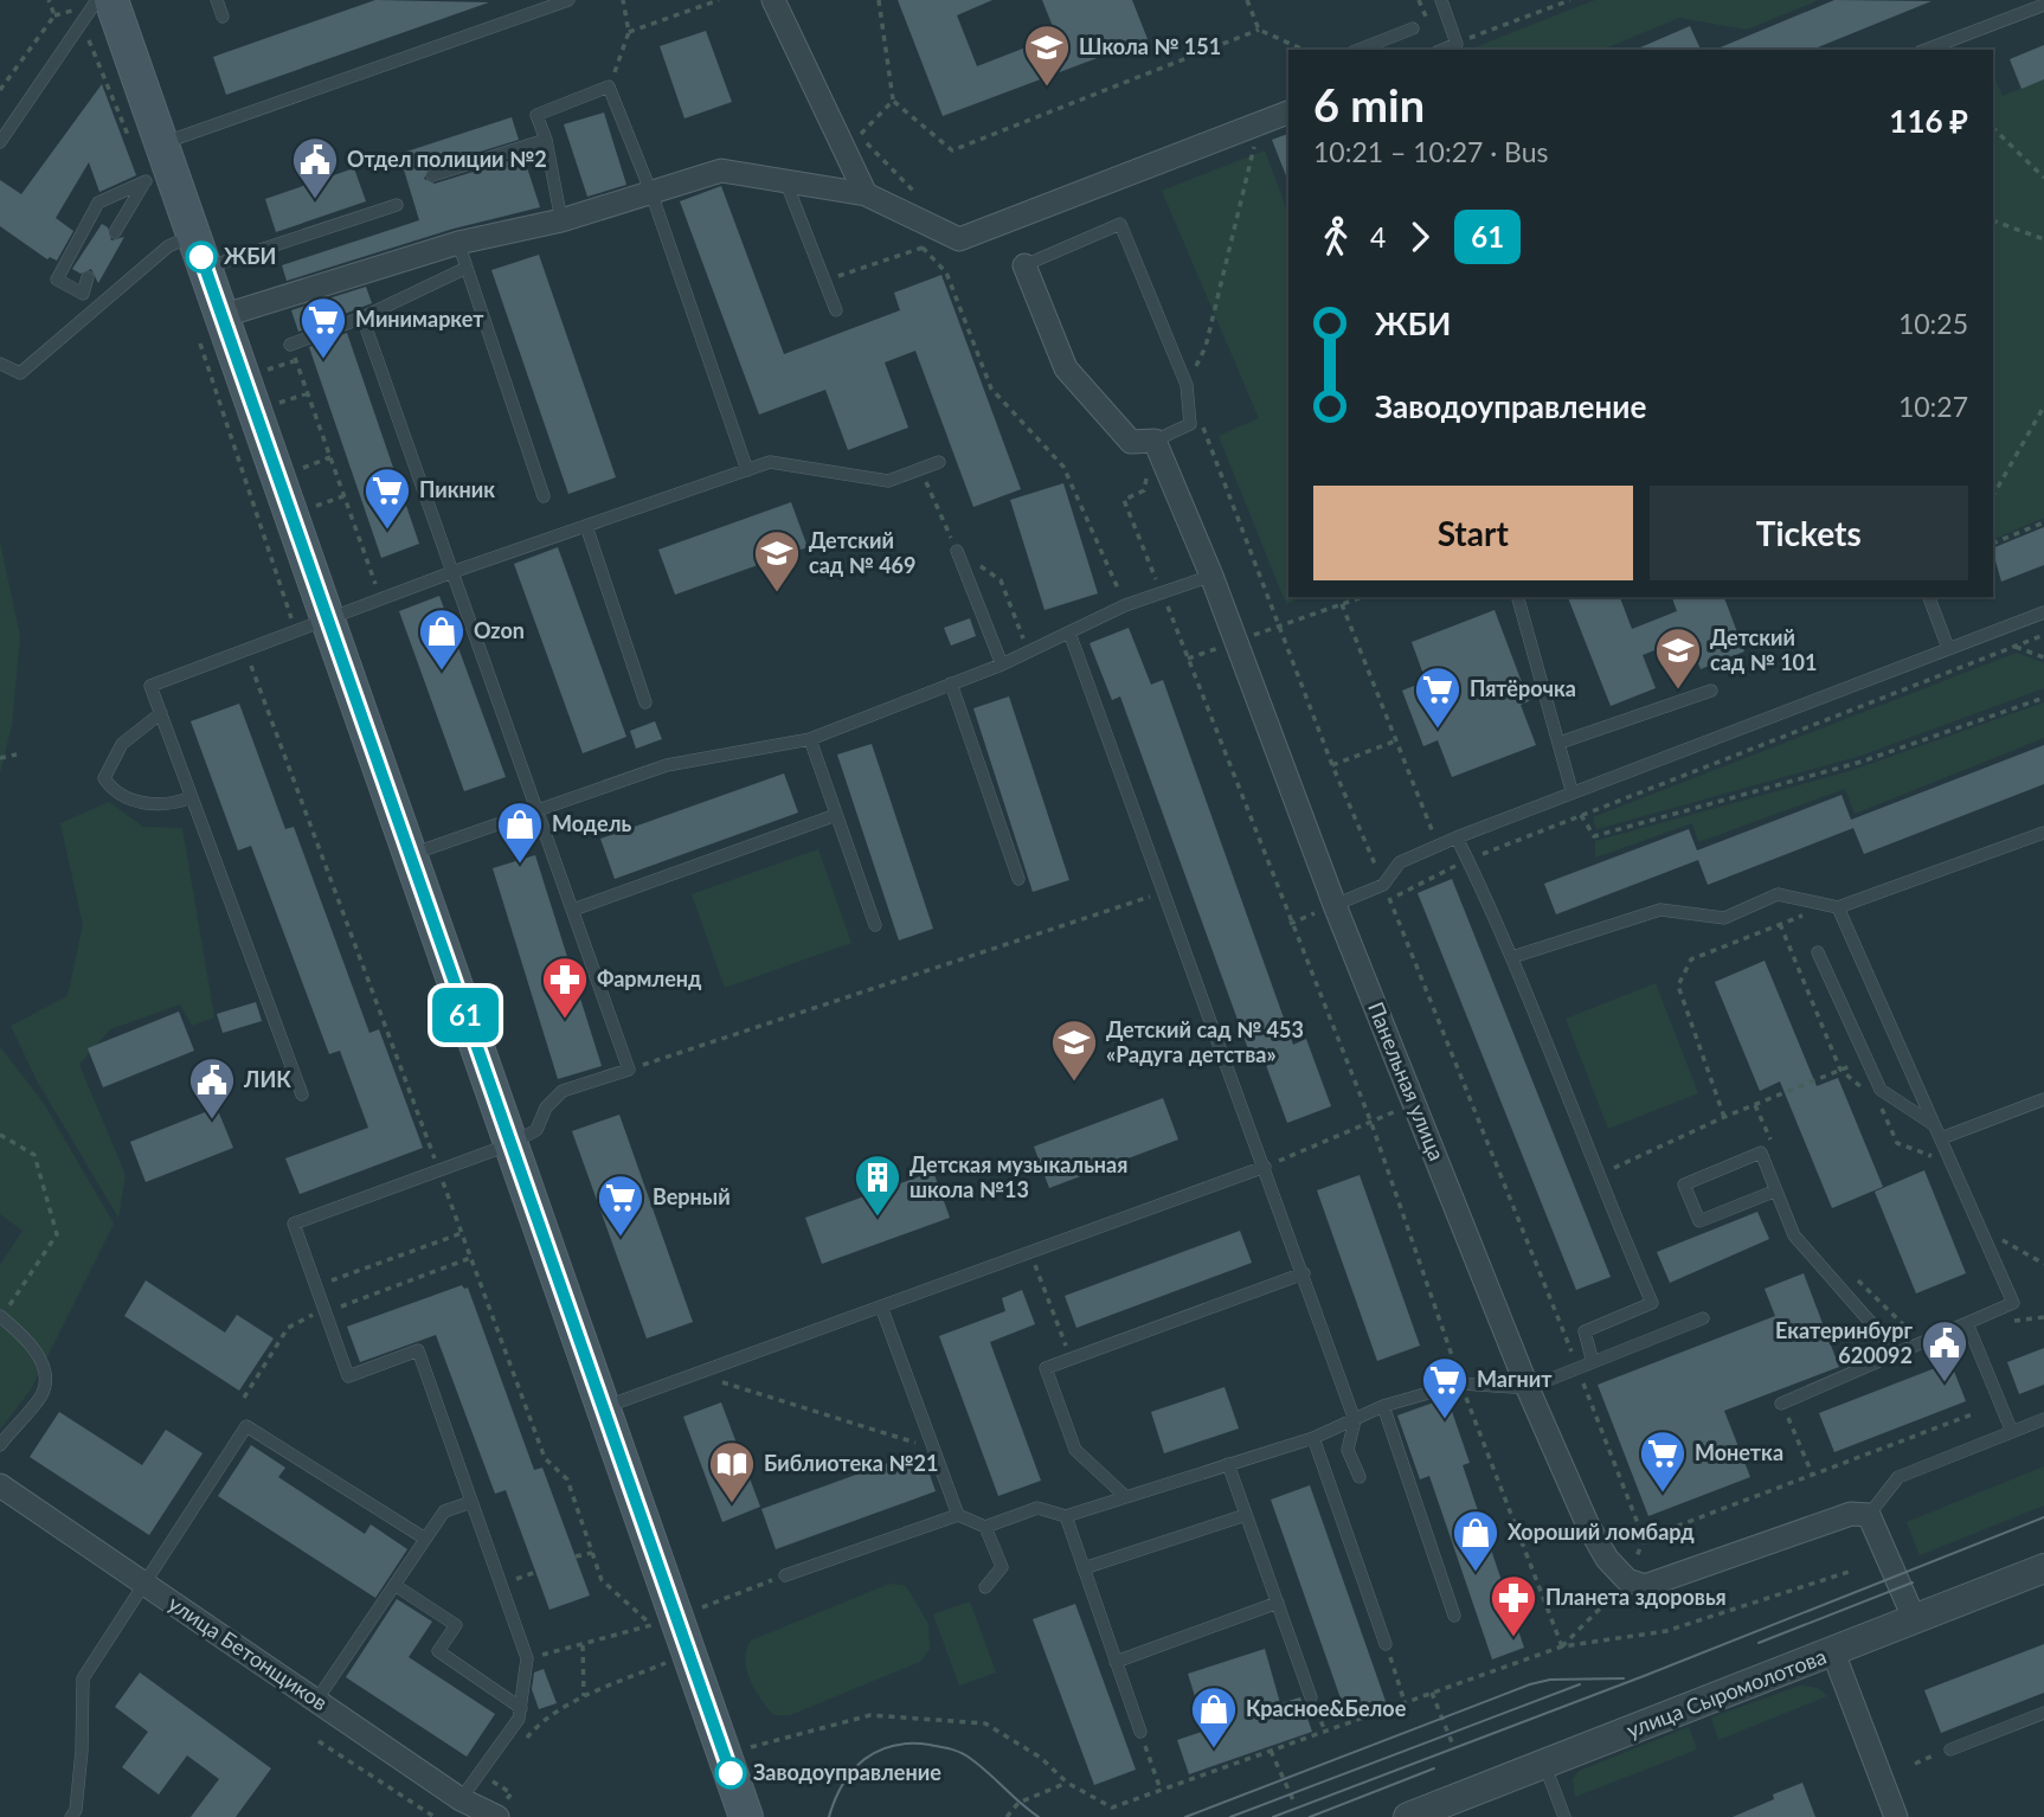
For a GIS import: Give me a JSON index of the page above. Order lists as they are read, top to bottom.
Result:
{
  "streets": {
    "street": ["Панельная улица", "улица Бетонщиков", "улица Сыромолотова"]
  },
  "places": {
    "school or university": [
      "Школа № 151",
      "Детский сад № 469",
      "Детский сад № 101",
      "Детский сад № 453 «Радуга детства»"
    ],
    "public building": ["Отдел полиции №2", "ЛИК", "Екатеринбург 620092"],
    "other": ["ЖБИ", "Заводоуправление"],
    "supermarket": [
      "Минимаркет",
      "Пикник",
      "Пятёрочка",
      "Верный",
      "Магнит",
      "Монетка"
    ],
    "shop": [
      "Ozon",
      "Модель",
      "Хороший ломбард",
      "Красное&Белое"
    ],
    "pharmacy": ["Фармленд", "Планета здоровья"],
    "building": ["Детская музыкальная школа №13"],
    "library": ["Библиотека №21"]
  },
  "lines": ["bus line 61"],
  "page": {
    "on_map": "61",
    "heading": ["6 min", "10:21 – 10:27 · Bus", "116 ₽"],
    "legs": ["4", "61"],
    "list": [
      {
        "name": "ЖБИ",
        "value": "10:25"
      },
      {
        "name": "Заводоуправление",
        "value": "10:27"
      }
    ],
    "buttons": ["Start", "Tickets"]
  }
}
